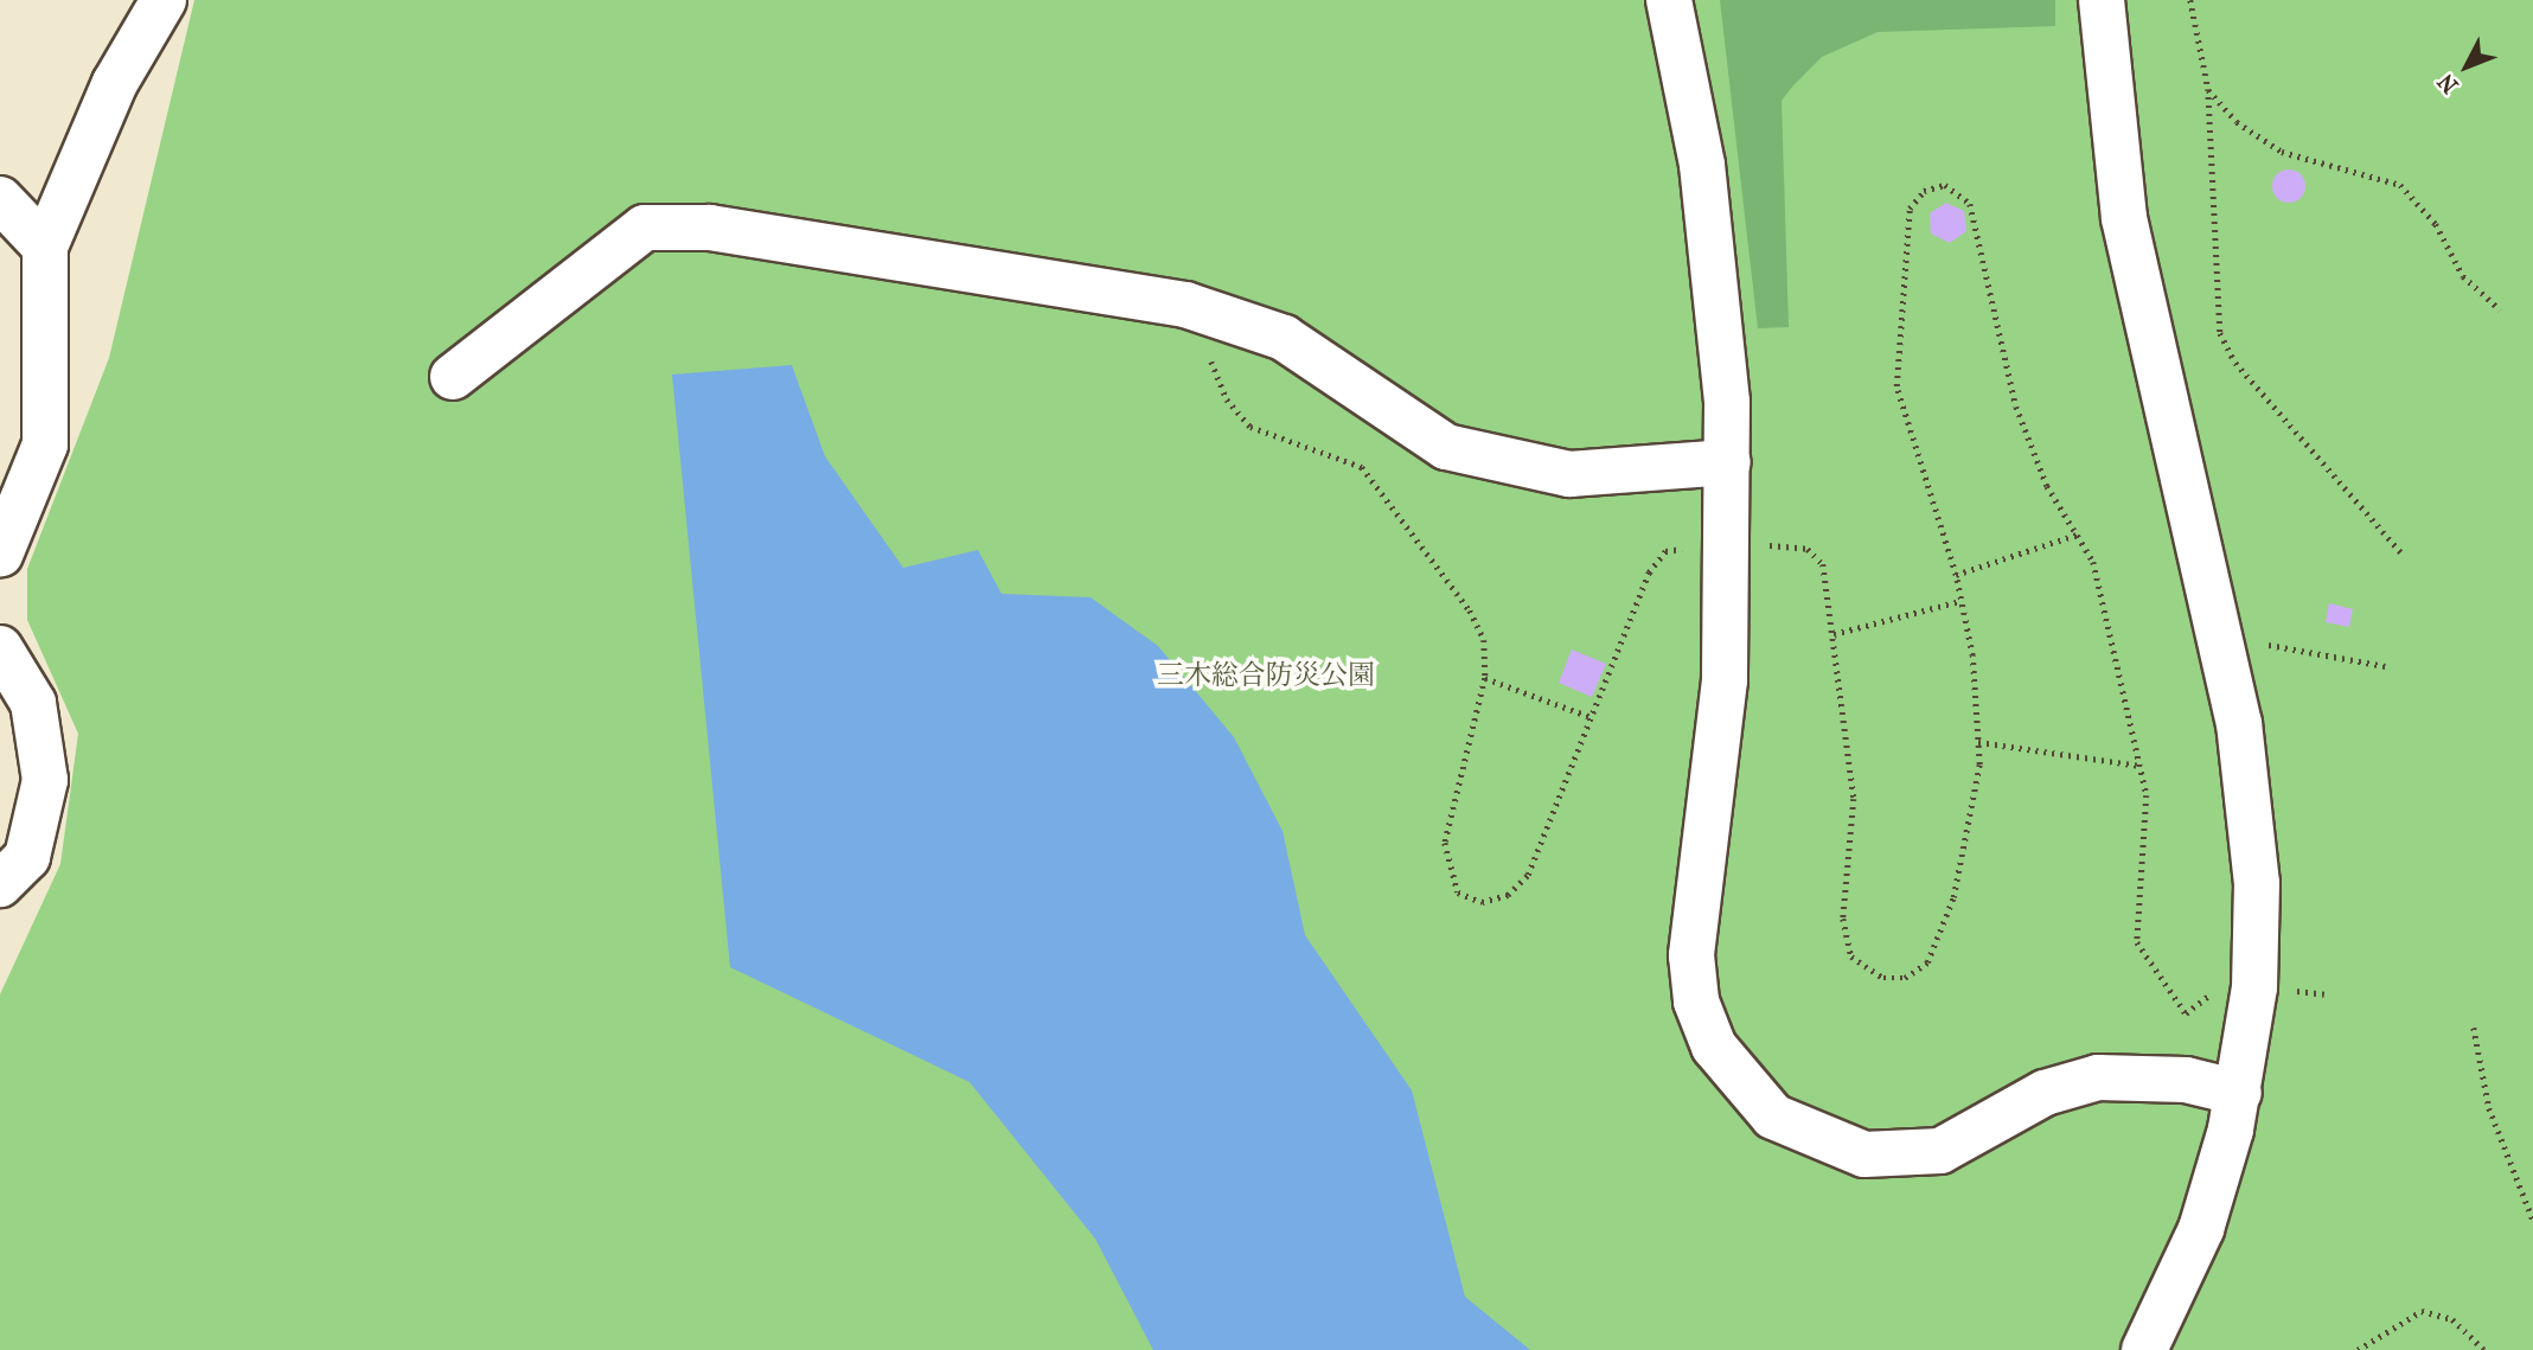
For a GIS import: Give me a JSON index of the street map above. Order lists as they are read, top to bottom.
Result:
{
  "parks": ["三木総合防災公園"],
  "north": "bottom left"
}
